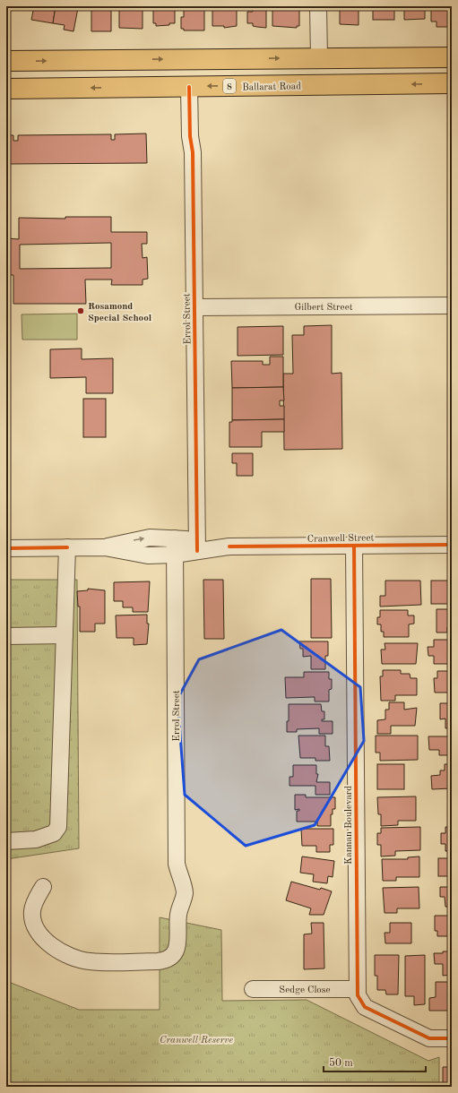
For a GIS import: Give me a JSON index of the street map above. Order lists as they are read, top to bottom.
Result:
{
  "streets": {
    "highway": ["8", "Ballarat Road"],
    "street": [
      "Gilbert Street",
      "Errol Street",
      "Cranwell Street",
      "Kannan Boulevard",
      "Sedge Close"
    ]
  },
  "crossings": [
    ["Ballarat Road", "Errol Street"],
    ["Gilbert Street", "Errol Street"],
    ["Errol Street", "Cranwell Street"],
    ["Cranwell Street", "Kannan Boulevard"],
    ["Kannan Boulevard", "Sedge Close"]
  ],
  "parks": ["Cranwell Reserve"],
  "places": ["Rosamond Special School"],
  "scale_bar": "50 m"
}
